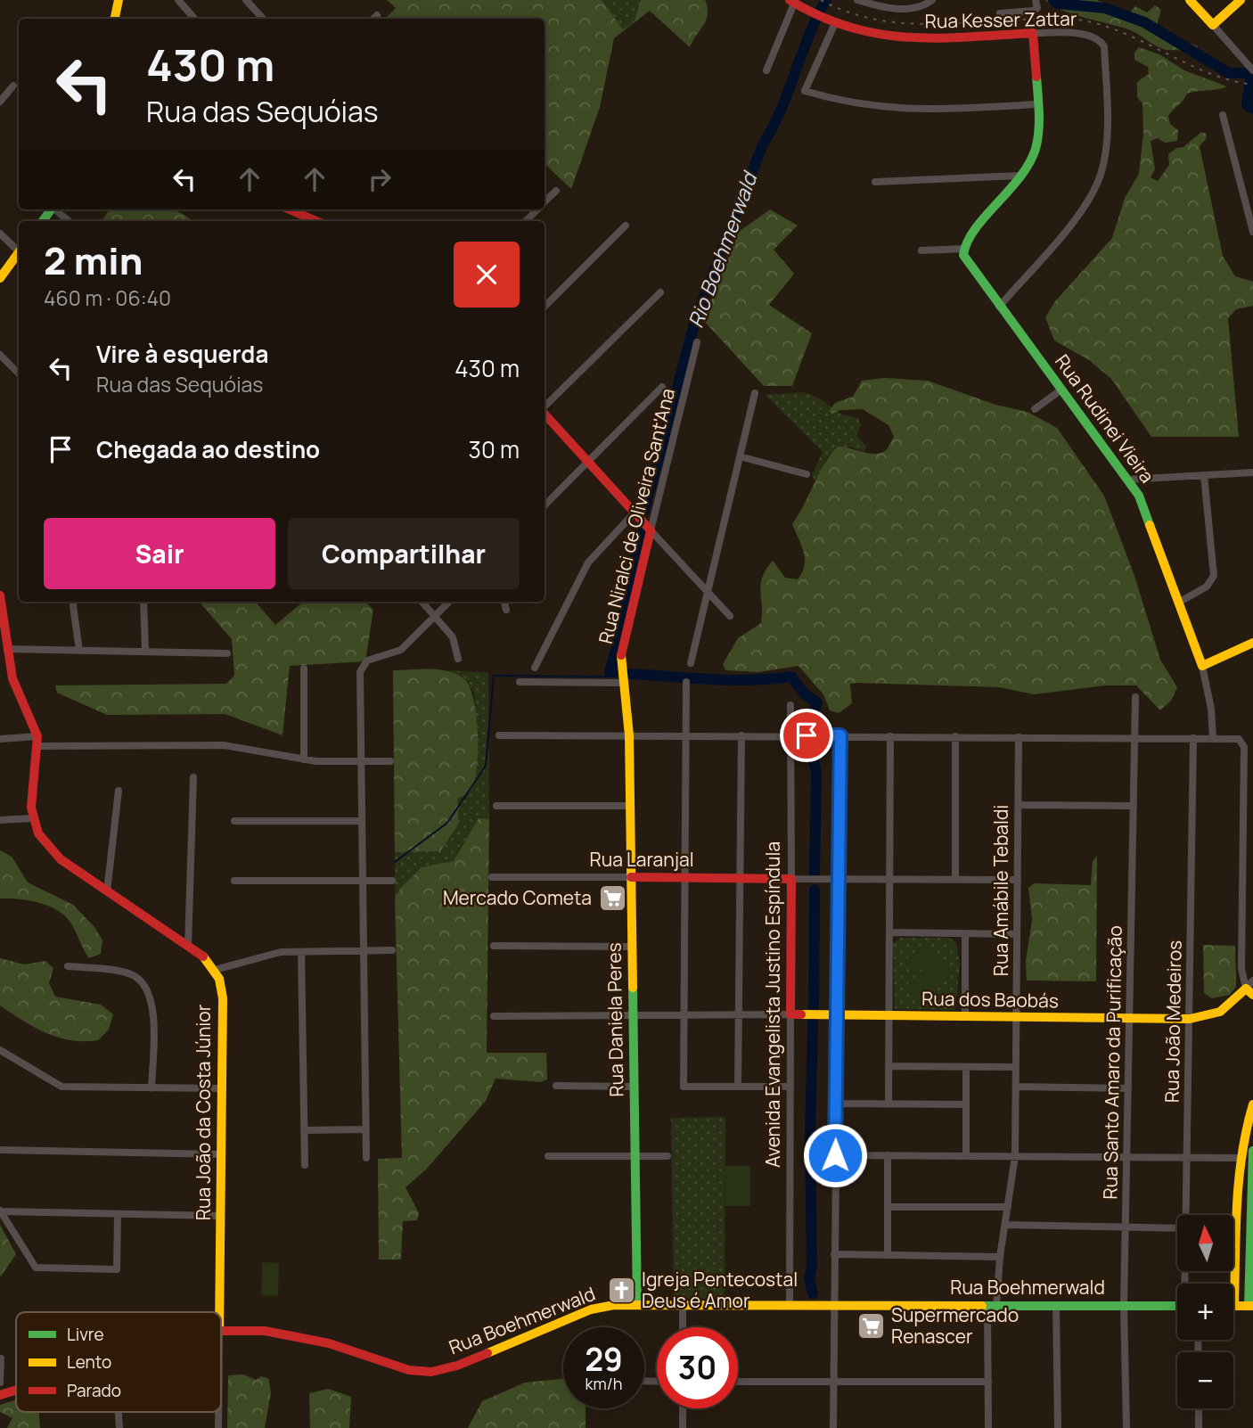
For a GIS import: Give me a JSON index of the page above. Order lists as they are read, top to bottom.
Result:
{
  "streets": {
    "street": [
      "Rua Kesser Zattar",
      "Rua Rudinei Vieira",
      "Rua Niralci de Oliveira Sant'Ana",
      "Rua Laranjal",
      "Rua Amábile Tebaldi",
      "Rua dos Baobás",
      "Avenida Evangelista Justino Espíndula",
      "Rua Daniela Peres",
      "Rua João Medeiros",
      "Rua Santo Amaro da Purificação",
      "Rua João da Costa Júnior",
      "Rua Boehmerwald"
    ]
  },
  "crossings": [
    ["Rua Kesser Zattar", "Rua Rudinei Vieira"],
    ["Rua Niralci de Oliveira Sant'Ana", "Rua Daniela Peres"],
    ["Rua Laranjal", "Avenida Evangelista Justino Espíndula"],
    ["Rua Laranjal", "Rua Daniela Peres"],
    ["Rua Amábile Tebaldi", "Rua dos Baobás"],
    ["Rua Amábile Tebaldi", "Rua Boehmerwald"],
    ["Rua dos Baobás", "Avenida Evangelista Justino Espíndula"],
    ["Rua dos Baobás", "Rua João Medeiros"],
    ["Rua dos Baobás", "Rua Santo Amaro da Purificação"],
    ["Avenida Evangelista Justino Espíndula", "Rua Boehmerwald"],
    ["Rua Daniela Peres", "Rua Boehmerwald"],
    ["Rua Santo Amaro da Purificação", "Rua Boehmerwald"]
  ],
  "water": ["Rio Boehmerwald"],
  "places": {
    "supermarket": ["Mercado Cometa", "Supermercado Renascer"],
    "church": ["Igreja Pentecostal Deus é Amor"]
  },
  "legend": ["Livre", "Lento", "Parado"],
  "north": "top",
  "page": {
    "turn": ["430 m", "Rua das Sequóias"],
    "heading": ["2 min", "460 m · 06:40"],
    "list": [
      {
        "name": "Vire à esquerda",
        "note": "Rua das Sequóias",
        "value": "430 m"
      },
      {
        "name": "Chegada ao destino",
        "value": "30 m"
      }
    ],
    "buttons": ["Sair", "Compartilhar"],
    "map_buttons": ["+", "−"],
    "speed": "29 km/h",
    "limit": "30"
  }
}
